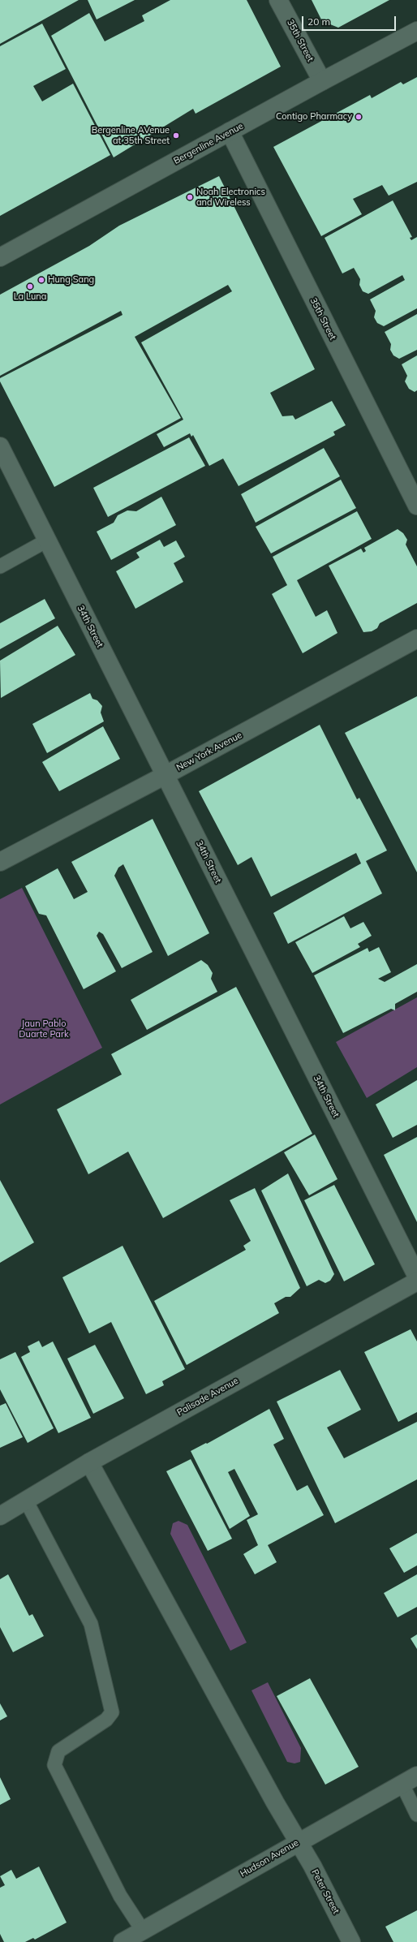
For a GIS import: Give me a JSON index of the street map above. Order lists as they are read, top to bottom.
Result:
{
  "streets": {
    "street": [
      "35th Street",
      "Bergenline Avenue",
      "34th Street",
      "New York Avenue",
      "Palisade Avenue",
      "Hudson Avenue",
      "Peter Street"
    ]
  },
  "crossings": [
    ["35th Street", "Bergenline Avenue"],
    ["34th Street", "New York Avenue"],
    ["Palisade Avenue", "Peter Street"],
    ["Hudson Avenue", "Peter Street"]
  ],
  "parks": ["Jaun Pablo Duarte Park"],
  "places": [
    "Contigo Pharmacy",
    "Bergenline AVenue at 35th Street",
    "Noah Electronics and Wireless",
    "Hung Sang",
    "La Luna"
  ],
  "scale_bar": "20 m"
}
